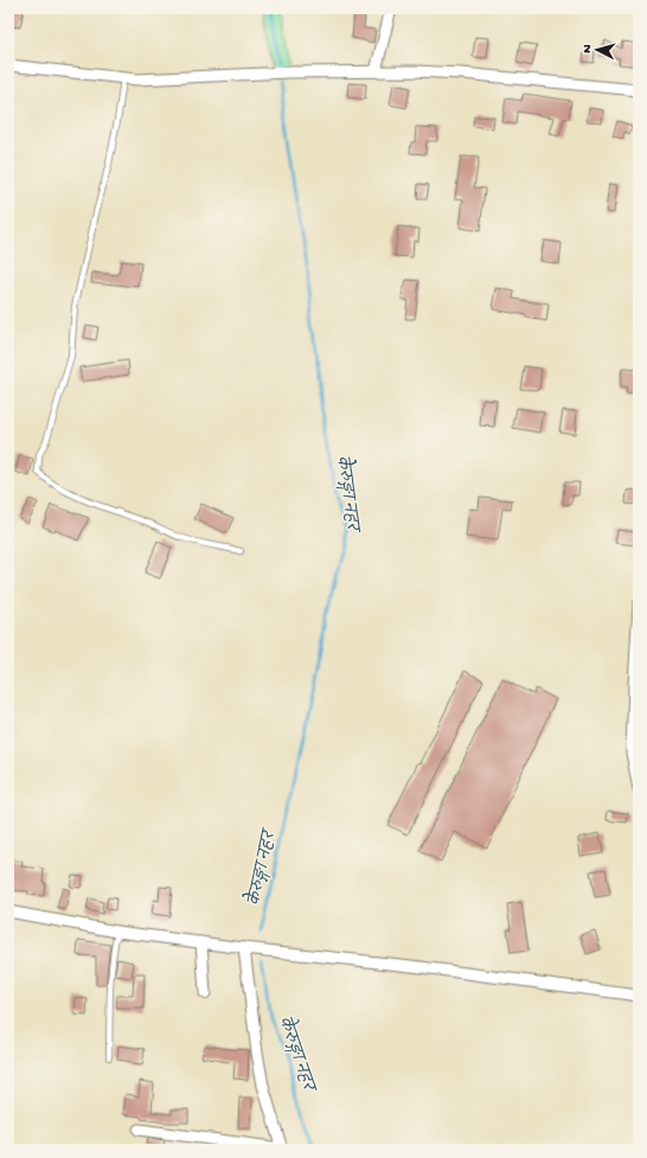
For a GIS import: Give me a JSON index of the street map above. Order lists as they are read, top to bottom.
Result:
{
  "water": ["केेरुङ्गा नहर", "केरुङ्गा नहर"],
  "north": "left"
}
